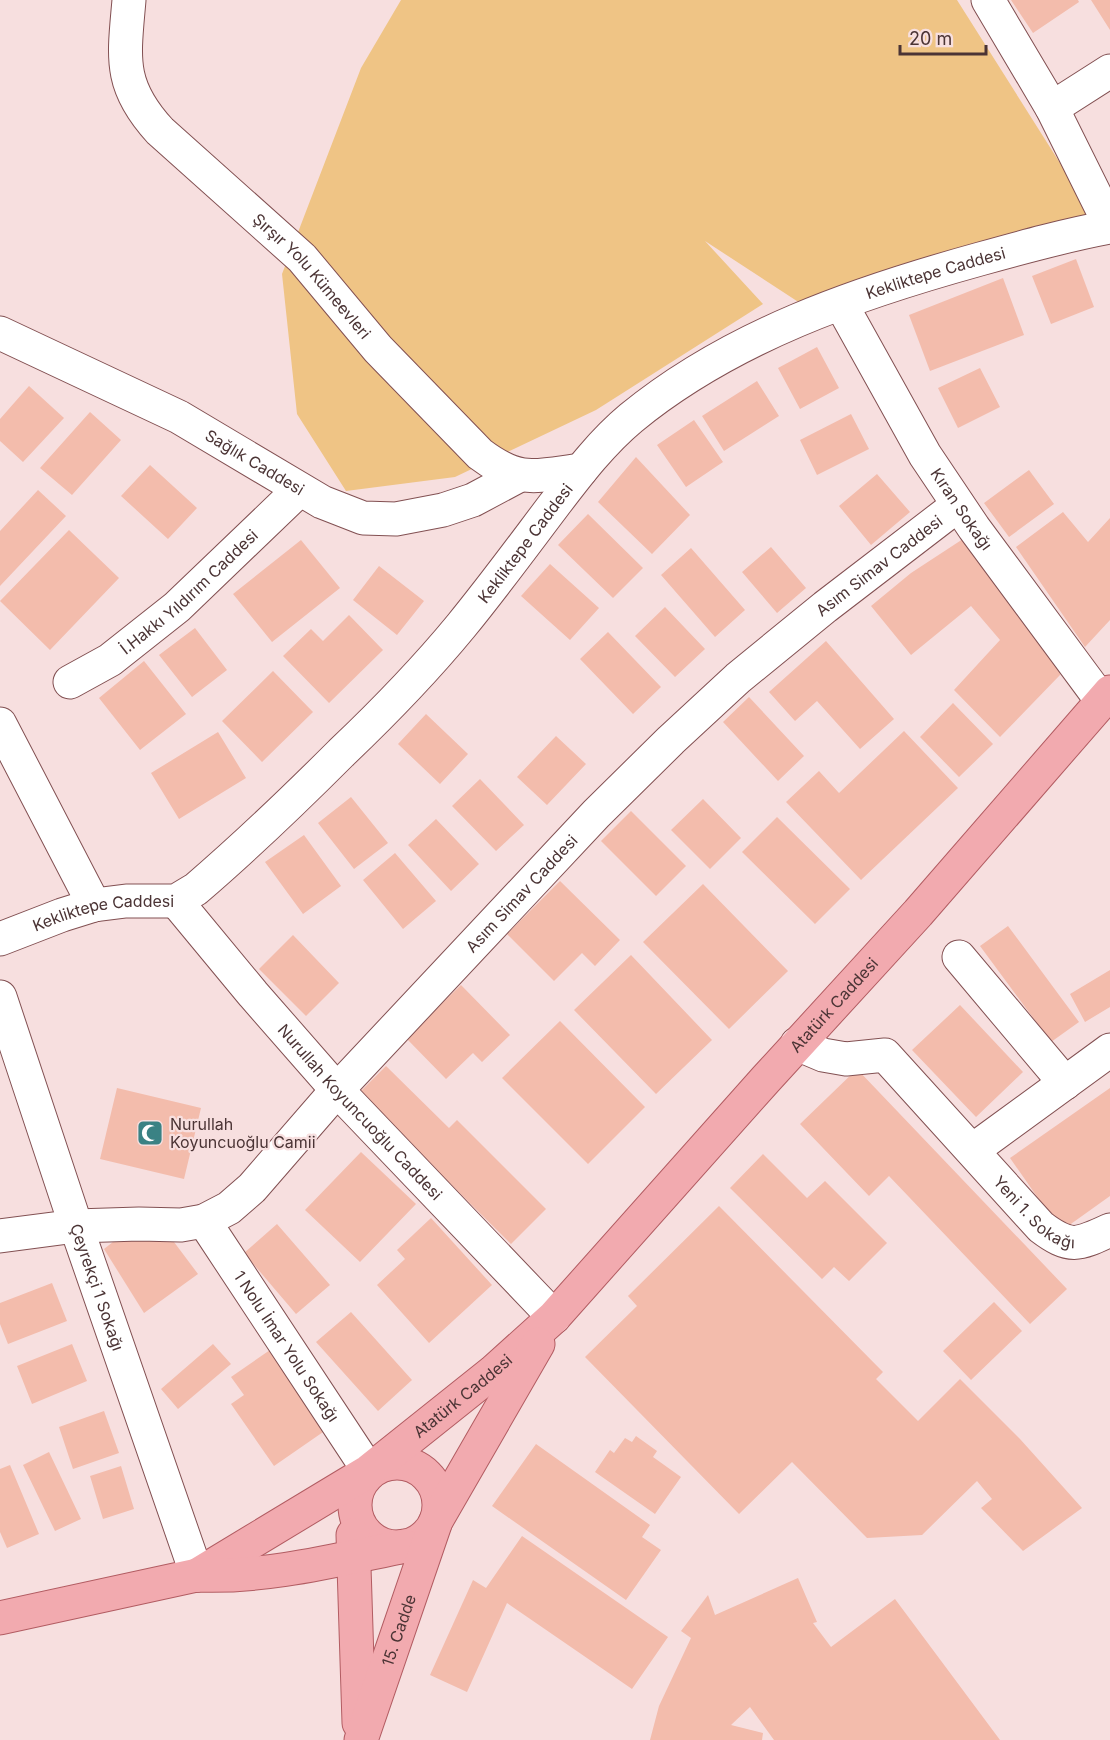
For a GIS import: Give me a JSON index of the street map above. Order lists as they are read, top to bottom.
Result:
{
  "streets": {
    "main road": ["Atatürk Caddesi", "15. Cadde"],
    "street": [
      "Kekliktepe Caddesi",
      "Şırşır Yolu Kümeevleri",
      "Sağlık Caddesi",
      "Kıran Sokağı",
      "Asım Simav Caddesi",
      "İ.Hakkı Yıldırım Caddesi",
      "Nurullah Koyuncuoğlu Caddesi",
      "Yeni 1. Sokağı",
      "Çeyrekçi 1 Sokağı",
      "1 Nolu İmar Yolu Sokağı"
    ]
  },
  "crossings": [
    ["Kekliktepe Caddesi", "Şırşır Yolu Kümeevleri"],
    ["Kekliktepe Caddesi", "Kıran Sokağı"],
    ["Kekliktepe Caddesi", "Nurullah Koyuncuoğlu Caddesi"],
    ["Şırşır Yolu Kümeevleri", "Sağlık Caddesi"],
    ["Sağlık Caddesi", "İ.Hakkı Yıldırım Caddesi"],
    ["Kıran Sokağı", "Asım Simav Caddesi"],
    ["Kıran Sokağı", "Atatürk Caddesi"],
    ["Asım Simav Caddesi", "Nurullah Koyuncuoğlu Caddesi"],
    ["Asım Simav Caddesi", "Çeyrekçi 1 Sokağı"],
    ["Asım Simav Caddesi", "1 Nolu İmar Yolu Sokağı"],
    ["Atatürk Caddesi", "Nurullah Koyuncuoğlu Caddesi"],
    ["Atatürk Caddesi", "Yeni 1. Sokağı"],
    ["Atatürk Caddesi", "Çeyrekçi 1 Sokağı"],
    ["Atatürk Caddesi", "1 Nolu İmar Yolu Sokağı"],
    ["Atatürk Caddesi", "15. Cadde"],
    ["1 Nolu İmar Yolu Sokağı", "15. Cadde"]
  ],
  "places": {
    "mosque": ["Nurullah Koyuncuoğlu Camii"]
  },
  "scale_bar": "20 m"
}
